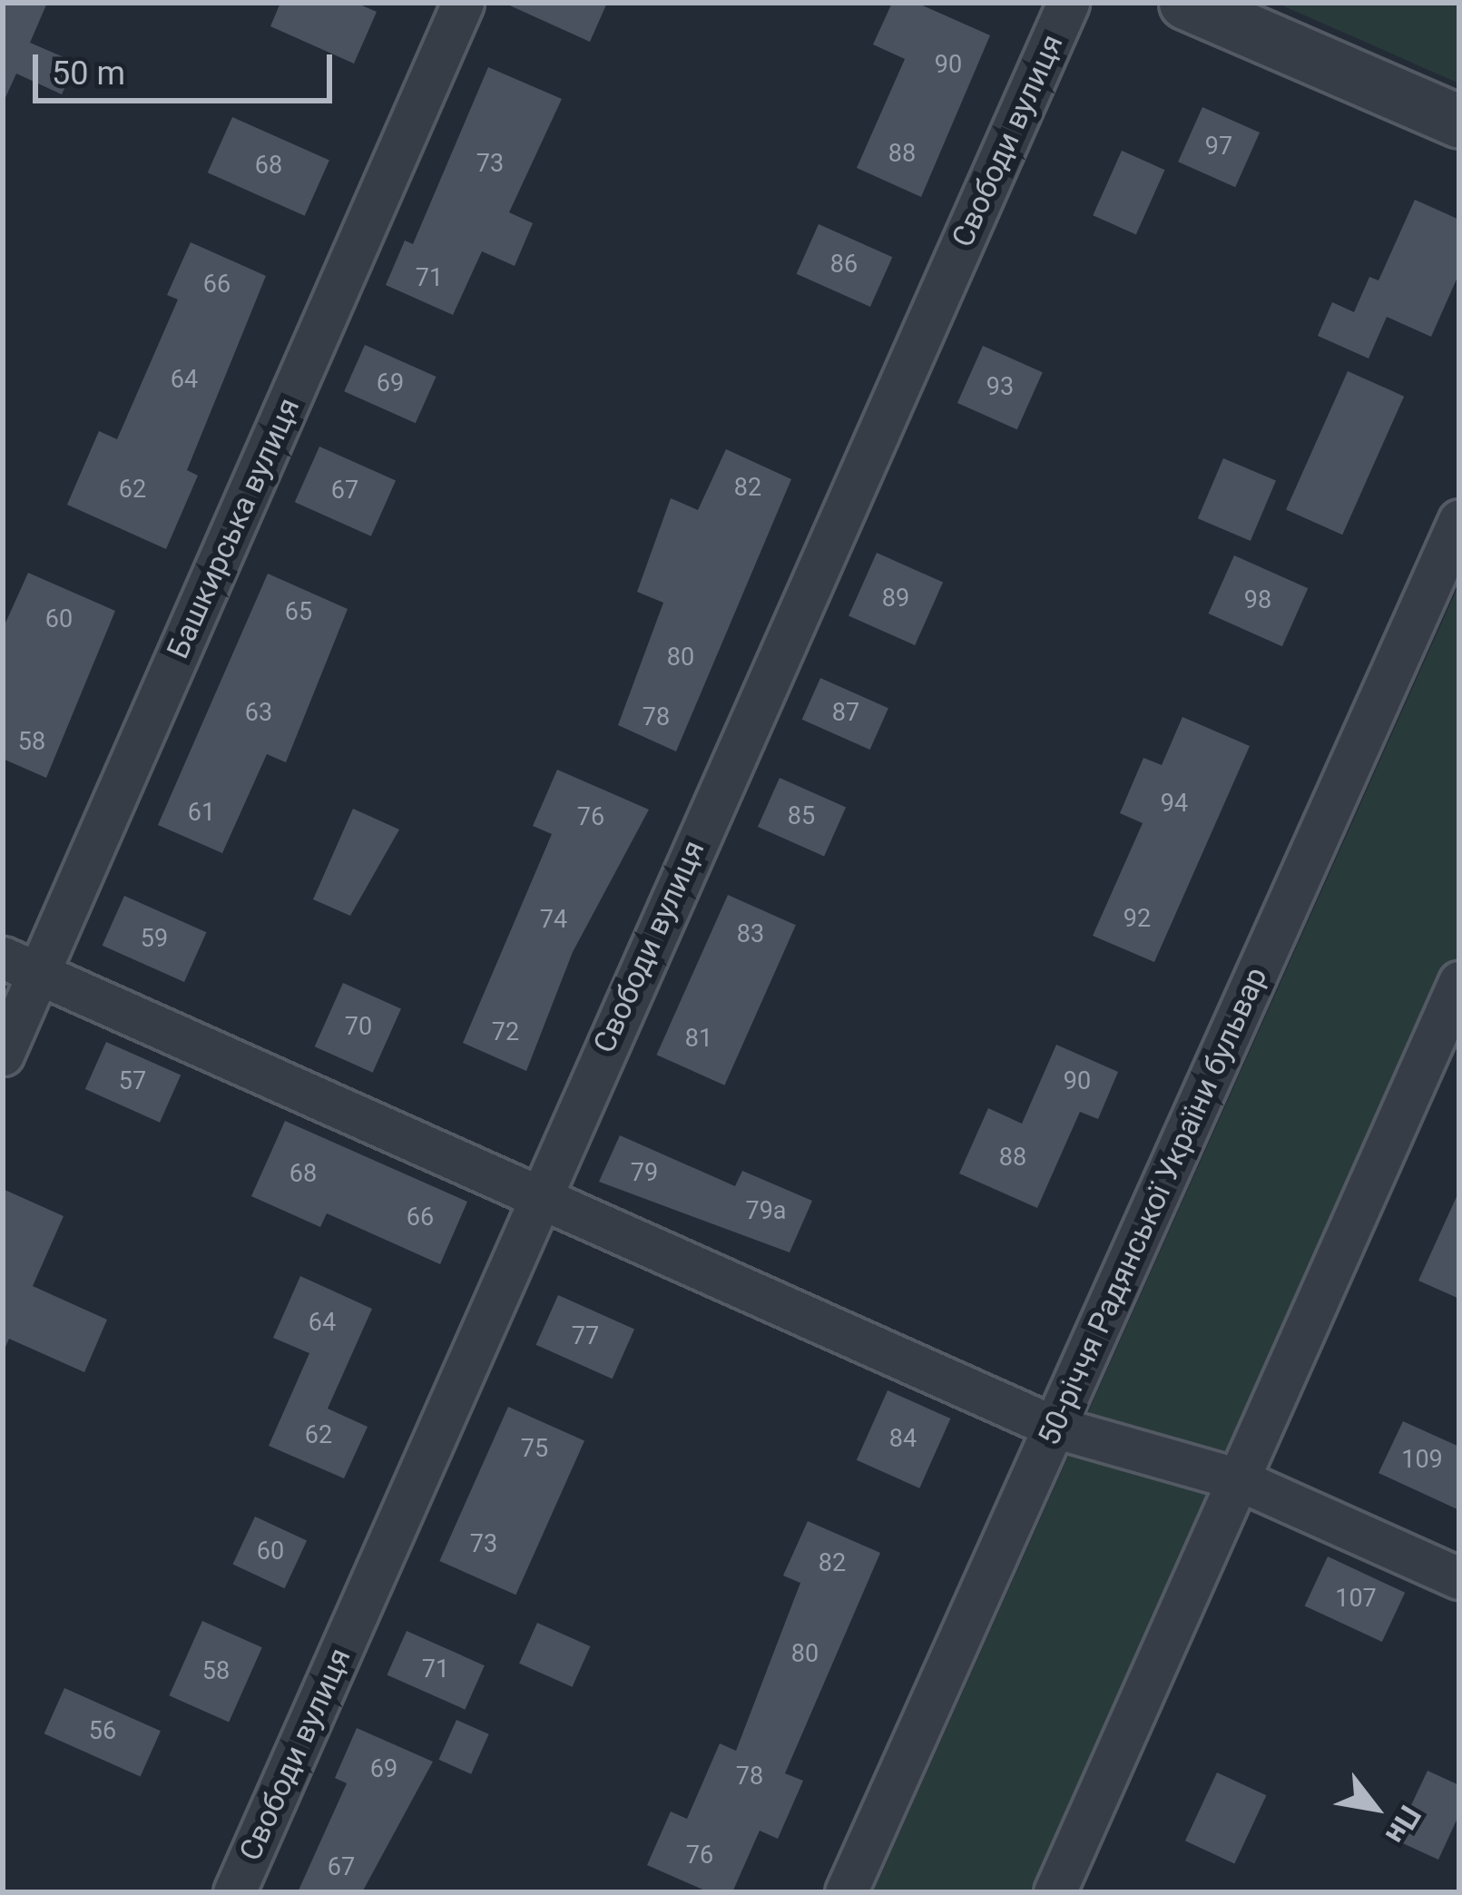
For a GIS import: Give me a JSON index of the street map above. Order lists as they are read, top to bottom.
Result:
{
  "streets": {
    "street": ["Свободи вулиця", "Башкирська вулиця", "50-річчя Радянської України бульвар"]
  },
  "house_numbers": [
    "90",
    "97",
    "88",
    "73",
    "68",
    "86",
    "71",
    "66",
    "64",
    "69",
    "93",
    "82",
    "62",
    "67",
    "89",
    "98",
    "65",
    "60",
    "80",
    "63",
    "87",
    "78",
    "58",
    "94",
    "61",
    "85",
    "76",
    "92",
    "74",
    "83",
    "59",
    "70",
    "72",
    "81",
    "57",
    "90",
    "88",
    "79",
    "68",
    "79а",
    "66",
    "64",
    "77",
    "62",
    "84",
    "75",
    "109",
    "73",
    "60",
    "82",
    "107",
    "80",
    "71",
    "58",
    "56",
    "69",
    "78",
    "76",
    "67"
  ],
  "scale_bar": "50 m",
  "north": "bottom right"
}
